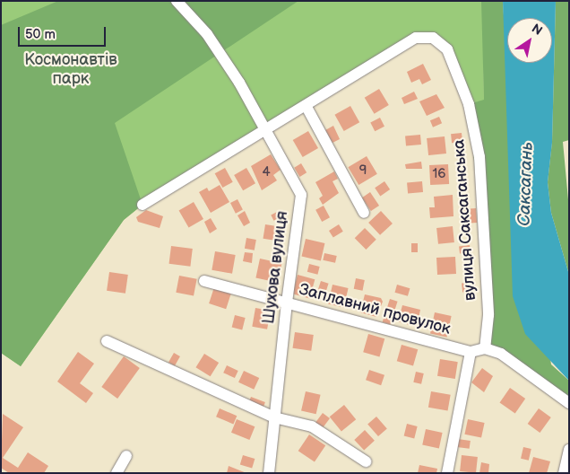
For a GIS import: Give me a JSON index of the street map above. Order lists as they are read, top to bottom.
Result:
{
  "streets": {
    "street": ["вулиця Саксаганська", "Шухова вулиця", "Заплавний провулок"]
  },
  "crossings": [
    ["вулиця Саксаганська", "Шухова вулиця"],
    ["вулиця Саксаганська", "Заплавний провулок"],
    ["Шухова вулиця", "Заплавний провулок"]
  ],
  "water": ["Саксагань"],
  "parks": ["Космонавтів парк"],
  "house_numbers": ["9", "4", "16"],
  "scale_bar": "50 m",
  "north": "top right"
}
